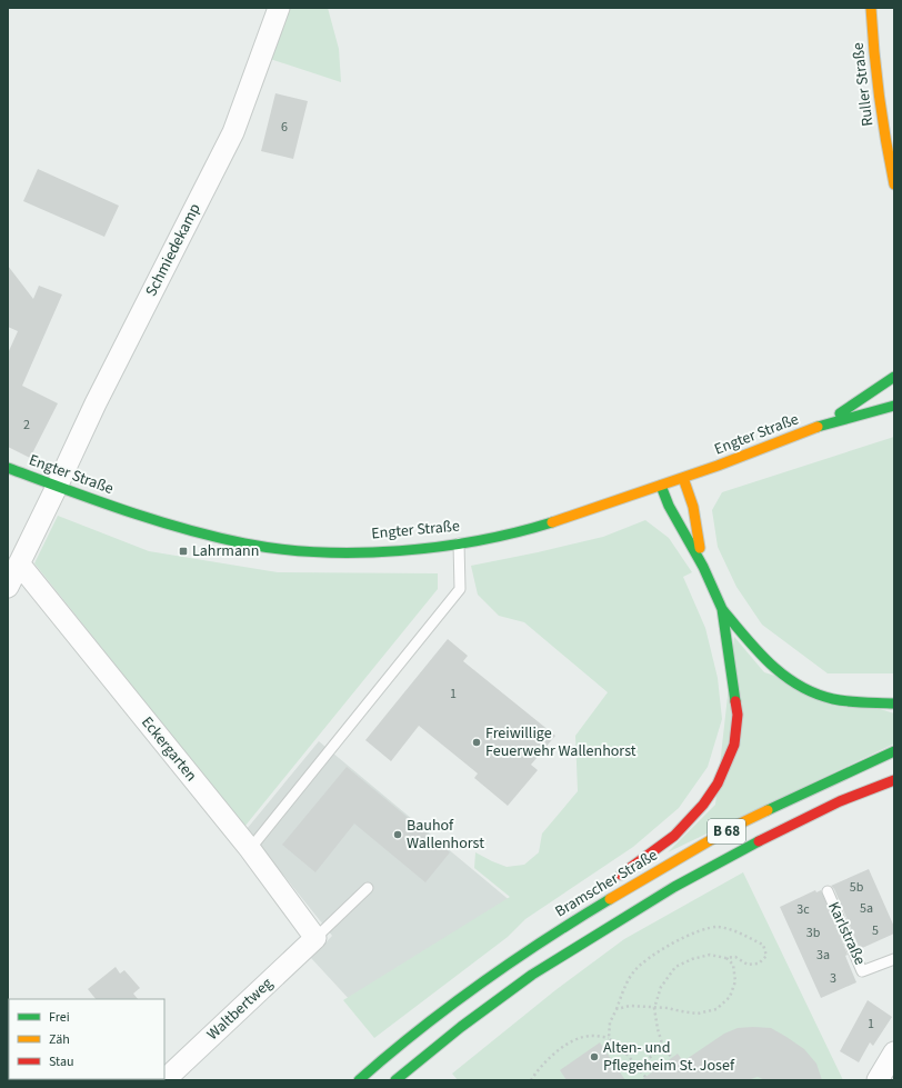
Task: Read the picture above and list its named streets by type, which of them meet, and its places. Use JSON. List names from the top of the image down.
{
  "streets": {
    "main road": [
      "Ruller Straße",
      "Engter Straße",
      "B 68",
      "Bramscher Straße"
    ],
    "street": ["Schmiedekamp", "Eckergarten", "Waltbertweg"],
    "lane": ["Karlstraße"]
  },
  "crossings": [
    ["Schmiedekamp", "Engter Straße"],
    ["Schmiedekamp", "Eckergarten"],
    ["Eckergarten", "Waltbertweg"]
  ],
  "places": {
    "transit": ["Lahrmann"],
    "other": ["Freiwillige Feuerwehr Wallenhorst", "Bauhof Wallenhorst", "Alten- und Pflegeheim St. Josef"]
  },
  "house_numbers": [
    "6",
    "2",
    "1",
    "5b",
    "5a",
    "3c",
    "5",
    "3b",
    "3a",
    "3",
    "1"
  ],
  "legend": ["Frei", "Zäh", "Stau"]
}
